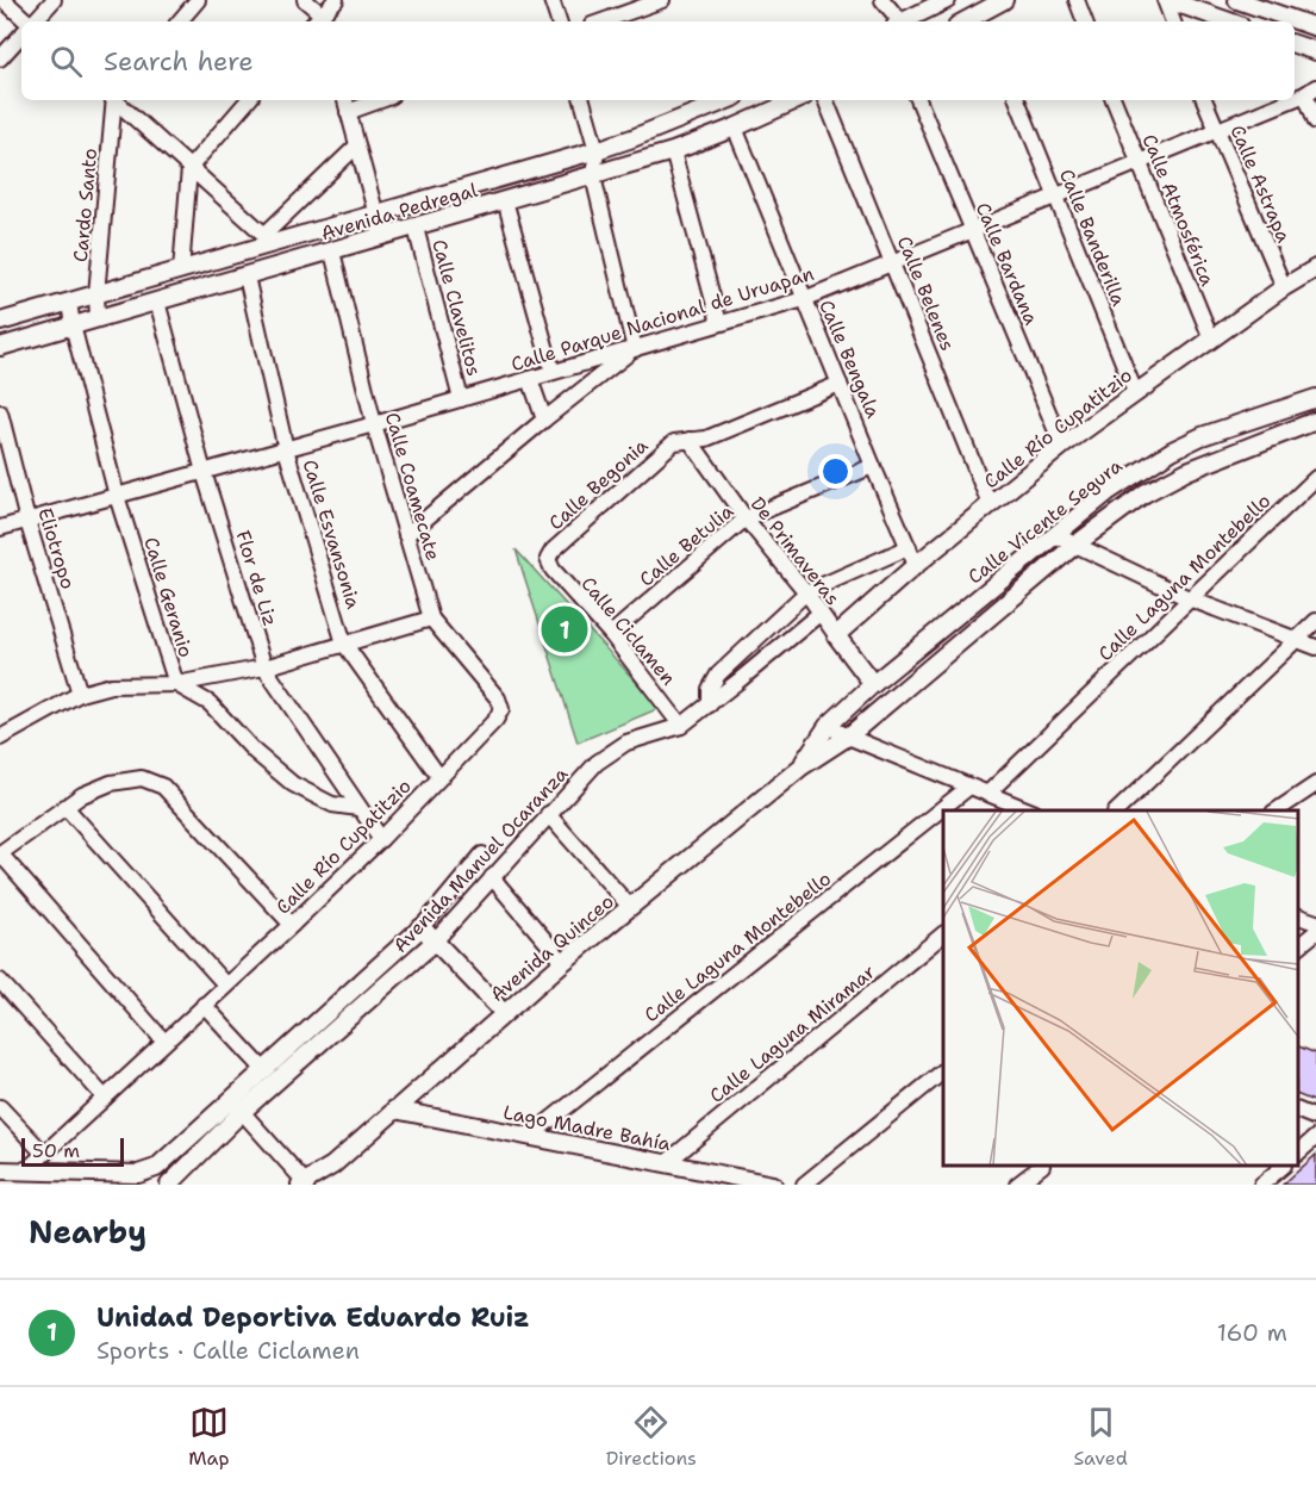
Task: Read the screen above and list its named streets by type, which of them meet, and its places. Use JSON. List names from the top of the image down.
{
  "streets": {
    "street": [
      "Calle Astrapa",
      "Cardo Santo",
      "Calle Atmosférica",
      "Avenida Pedregal",
      "Calle Banderilla",
      "Calle Bardana",
      "Calle Belenes",
      "Calle Clavelitos",
      "Calle Parque Nacional de Uruapan",
      "Calle Bengala",
      "Calle Río Cupatitzio",
      "Calle Begonia",
      "Calle Coamecate",
      "Calle Vicente Segura",
      "Calle Esvansonia",
      "Calle Betulia",
      "Eliotropo",
      "De Primaveras",
      "Calle Laguna Montebello",
      "Flor de Liz",
      "Calle Geranio",
      "Calle Ciclamen",
      "Avenida Manuel Ocaranza",
      "Avenida Quinceo",
      "Calle Laguna Miramar",
      "Lago Madre Bahía"
    ]
  },
  "crossings": [
    ["Calle Astrapa", "Calle Parque Nacional de Uruapan"],
    ["Calle Astrapa", "Calle Río Cupatitzio"],
    ["Cardo Santo", "Avenida Pedregal"],
    ["Calle Atmosférica", "Calle Parque Nacional de Uruapan"],
    ["Calle Atmosférica", "Calle Río Cupatitzio"],
    ["Avenida Pedregal", "Calle Clavelitos"],
    ["Avenida Pedregal", "Calle Bengala"],
    ["Avenida Pedregal", "Calle Coamecate"],
    ["Avenida Pedregal", "Calle Esvansonia"],
    ["Avenida Pedregal", "Flor de Liz"],
    ["Avenida Pedregal", "Calle Geranio"],
    ["Calle Banderilla", "Calle Parque Nacional de Uruapan"],
    ["Calle Banderilla", "Calle Río Cupatitzio"],
    ["Calle Bardana", "Calle Parque Nacional de Uruapan"],
    ["Calle Bardana", "Calle Río Cupatitzio"],
    ["Calle Belenes", "Calle Parque Nacional de Uruapan"],
    ["Calle Belenes", "Calle Río Cupatitzio"],
    ["Calle Clavelitos", "Calle Parque Nacional de Uruapan"],
    ["Calle Parque Nacional de Uruapan", "Calle Bengala"],
    ["Calle Parque Nacional de Uruapan", "Calle Coamecate"],
    ["Calle Parque Nacional de Uruapan", "Calle Esvansonia"],
    ["Calle Parque Nacional de Uruapan", "Eliotropo"],
    ["Calle Parque Nacional de Uruapan", "Flor de Liz"],
    ["Calle Parque Nacional de Uruapan", "Calle Geranio"],
    ["Calle Bengala", "Calle Río Cupatitzio"],
    ["Calle Bengala", "Calle Begonia"],
    ["Calle Bengala", "Calle Betulia"],
    ["Calle Río Cupatitzio", "Calle Coamecate"],
    ["Calle Río Cupatitzio", "Calle Esvansonia"],
    ["Calle Río Cupatitzio", "De Primaveras"],
    ["Calle Río Cupatitzio", "Flor de Liz"],
    ["Calle Río Cupatitzio", "Avenida Manuel Ocaranza"],
    ["Calle Begonia", "De Primaveras"],
    ["Calle Begonia", "Calle Ciclamen"],
    ["Calle Vicente Segura", "De Primaveras"],
    ["Calle Vicente Segura", "Avenida Quinceo"],
    ["Calle Betulia", "De Primaveras"],
    ["Calle Betulia", "Calle Ciclamen"],
    ["De Primaveras", "Avenida Manuel Ocaranza"],
    ["Calle Laguna Montebello", "Lago Madre Bahía"],
    ["Flor de Liz", "Calle Geranio"],
    ["Calle Ciclamen", "Avenida Manuel Ocaranza"],
    ["Avenida Quinceo", "Lago Madre Bahía"],
    ["Calle Laguna Miramar", "Lago Madre Bahía"]
  ],
  "scale_bar": "50 m",
  "page": {
    "search": "Search here",
    "pins": "1",
    "scale": "50 m",
    "heading": "Nearby",
    "list": [
      {
        "mark": "1",
        "name": "Unidad Deportiva Eduardo Ruiz",
        "note": "Sports · Calle Ciclamen",
        "value": "160 m"
      }
    ],
    "nav": ["Map", "Directions", "Saved"]
  }
}
